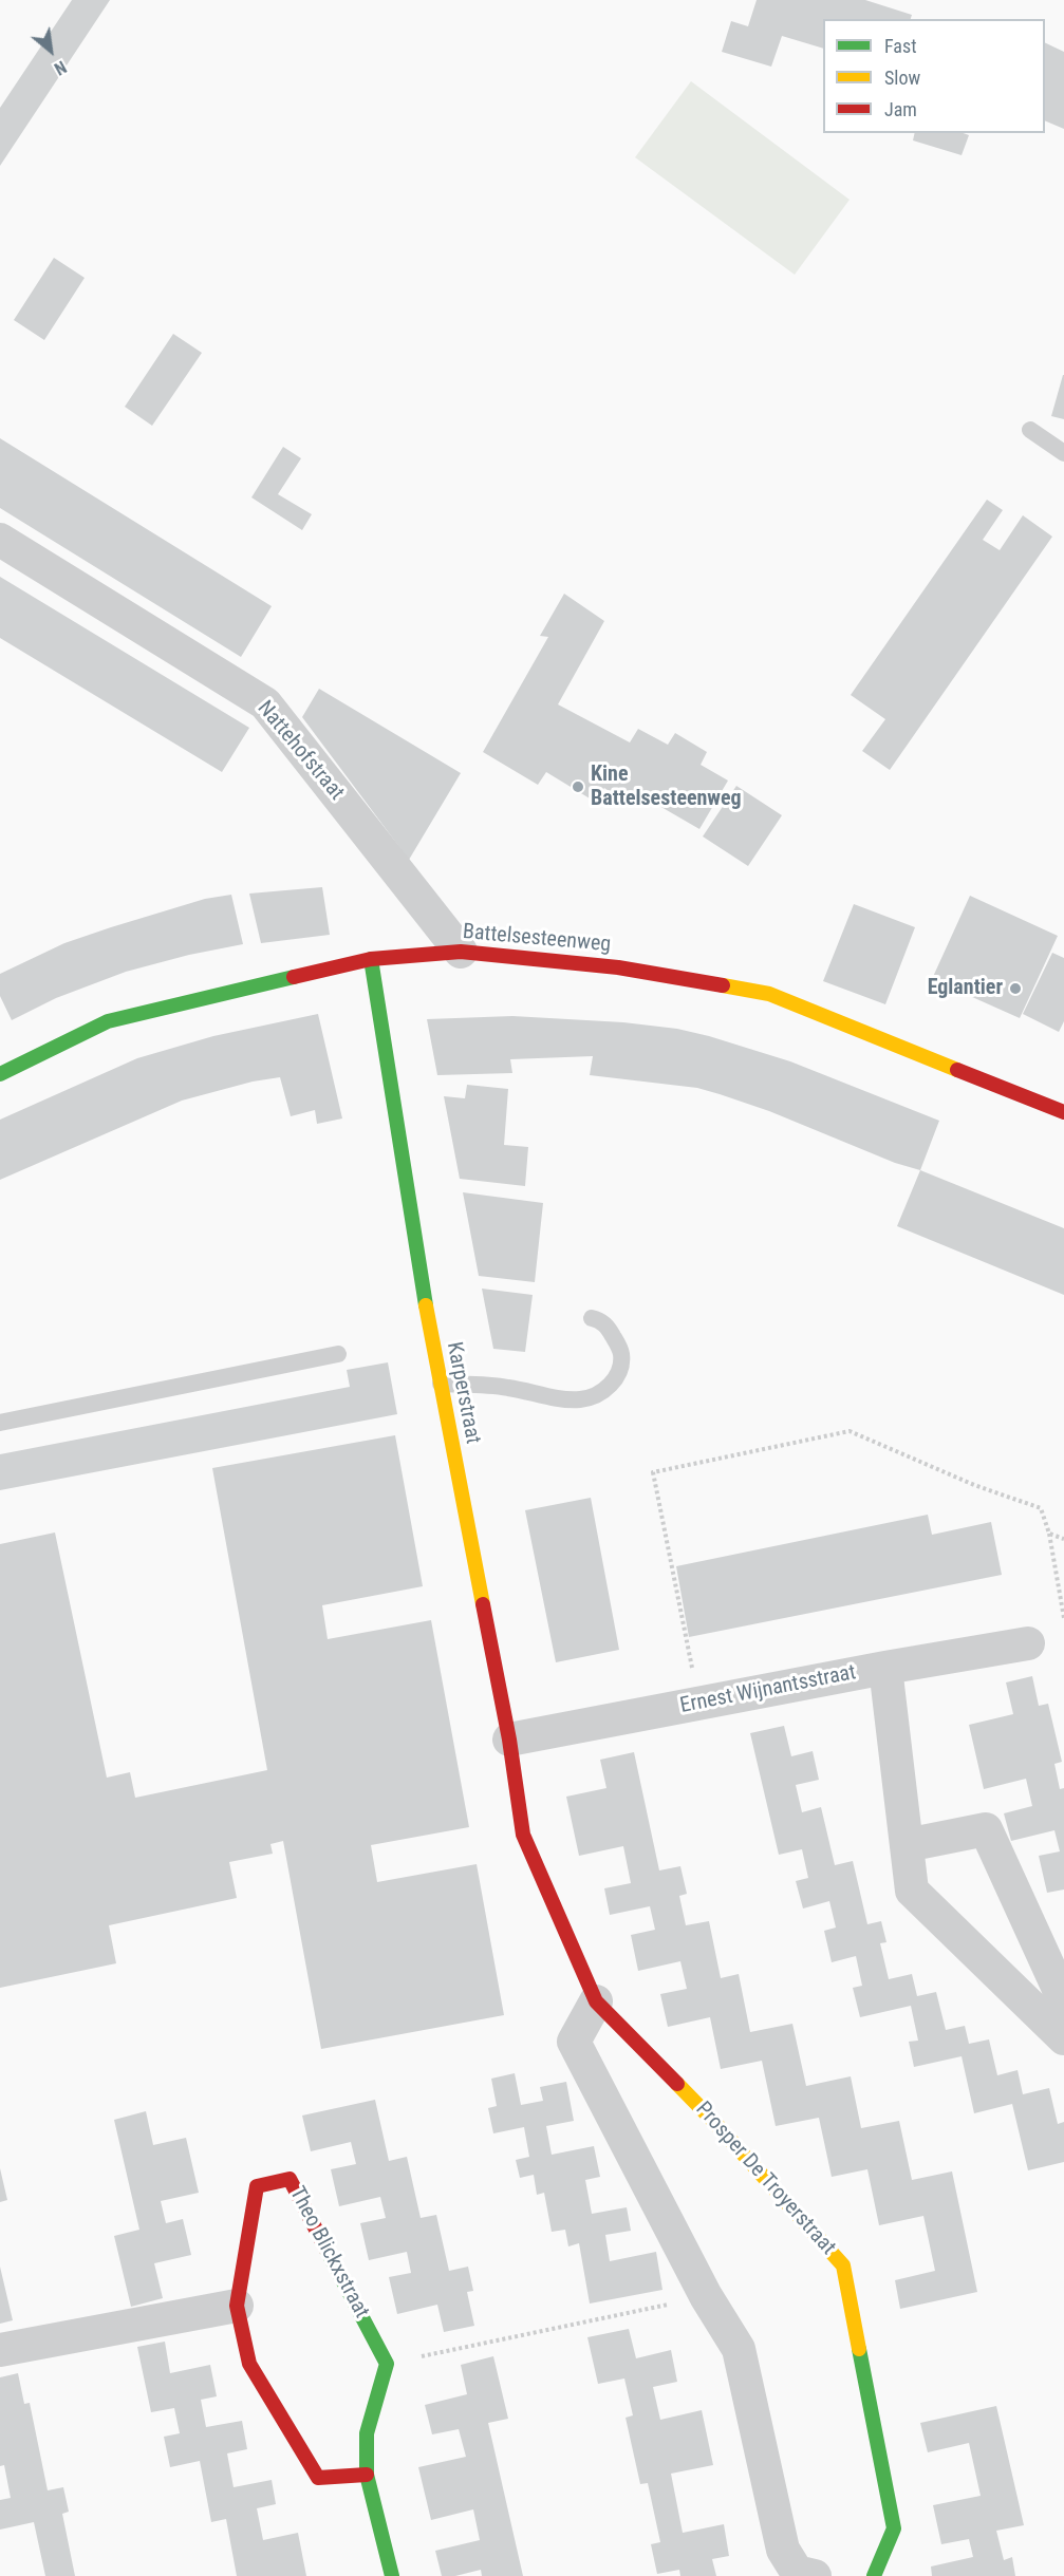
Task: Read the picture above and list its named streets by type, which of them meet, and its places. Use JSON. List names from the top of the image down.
{
  "streets": {
    "street": [
      "Nattehofstraat",
      "Battelsesteenweg",
      "Karperstraat",
      "Ernest Wijnantsstraat",
      "Prosper De Troyerstraat",
      "Theo Blickxstraat"
    ]
  },
  "crossings": [
    ["Nattehofstraat", "Battelsesteenweg"],
    ["Battelsesteenweg", "Karperstraat"],
    ["Karperstraat", "Ernest Wijnantsstraat"],
    ["Karperstraat", "Prosper De Troyerstraat"]
  ],
  "places": ["Kine Battelsesteenweg", "Eglantier"],
  "legend": ["Fast", "Slow", "Jam"],
  "north": "bottom right"
}
